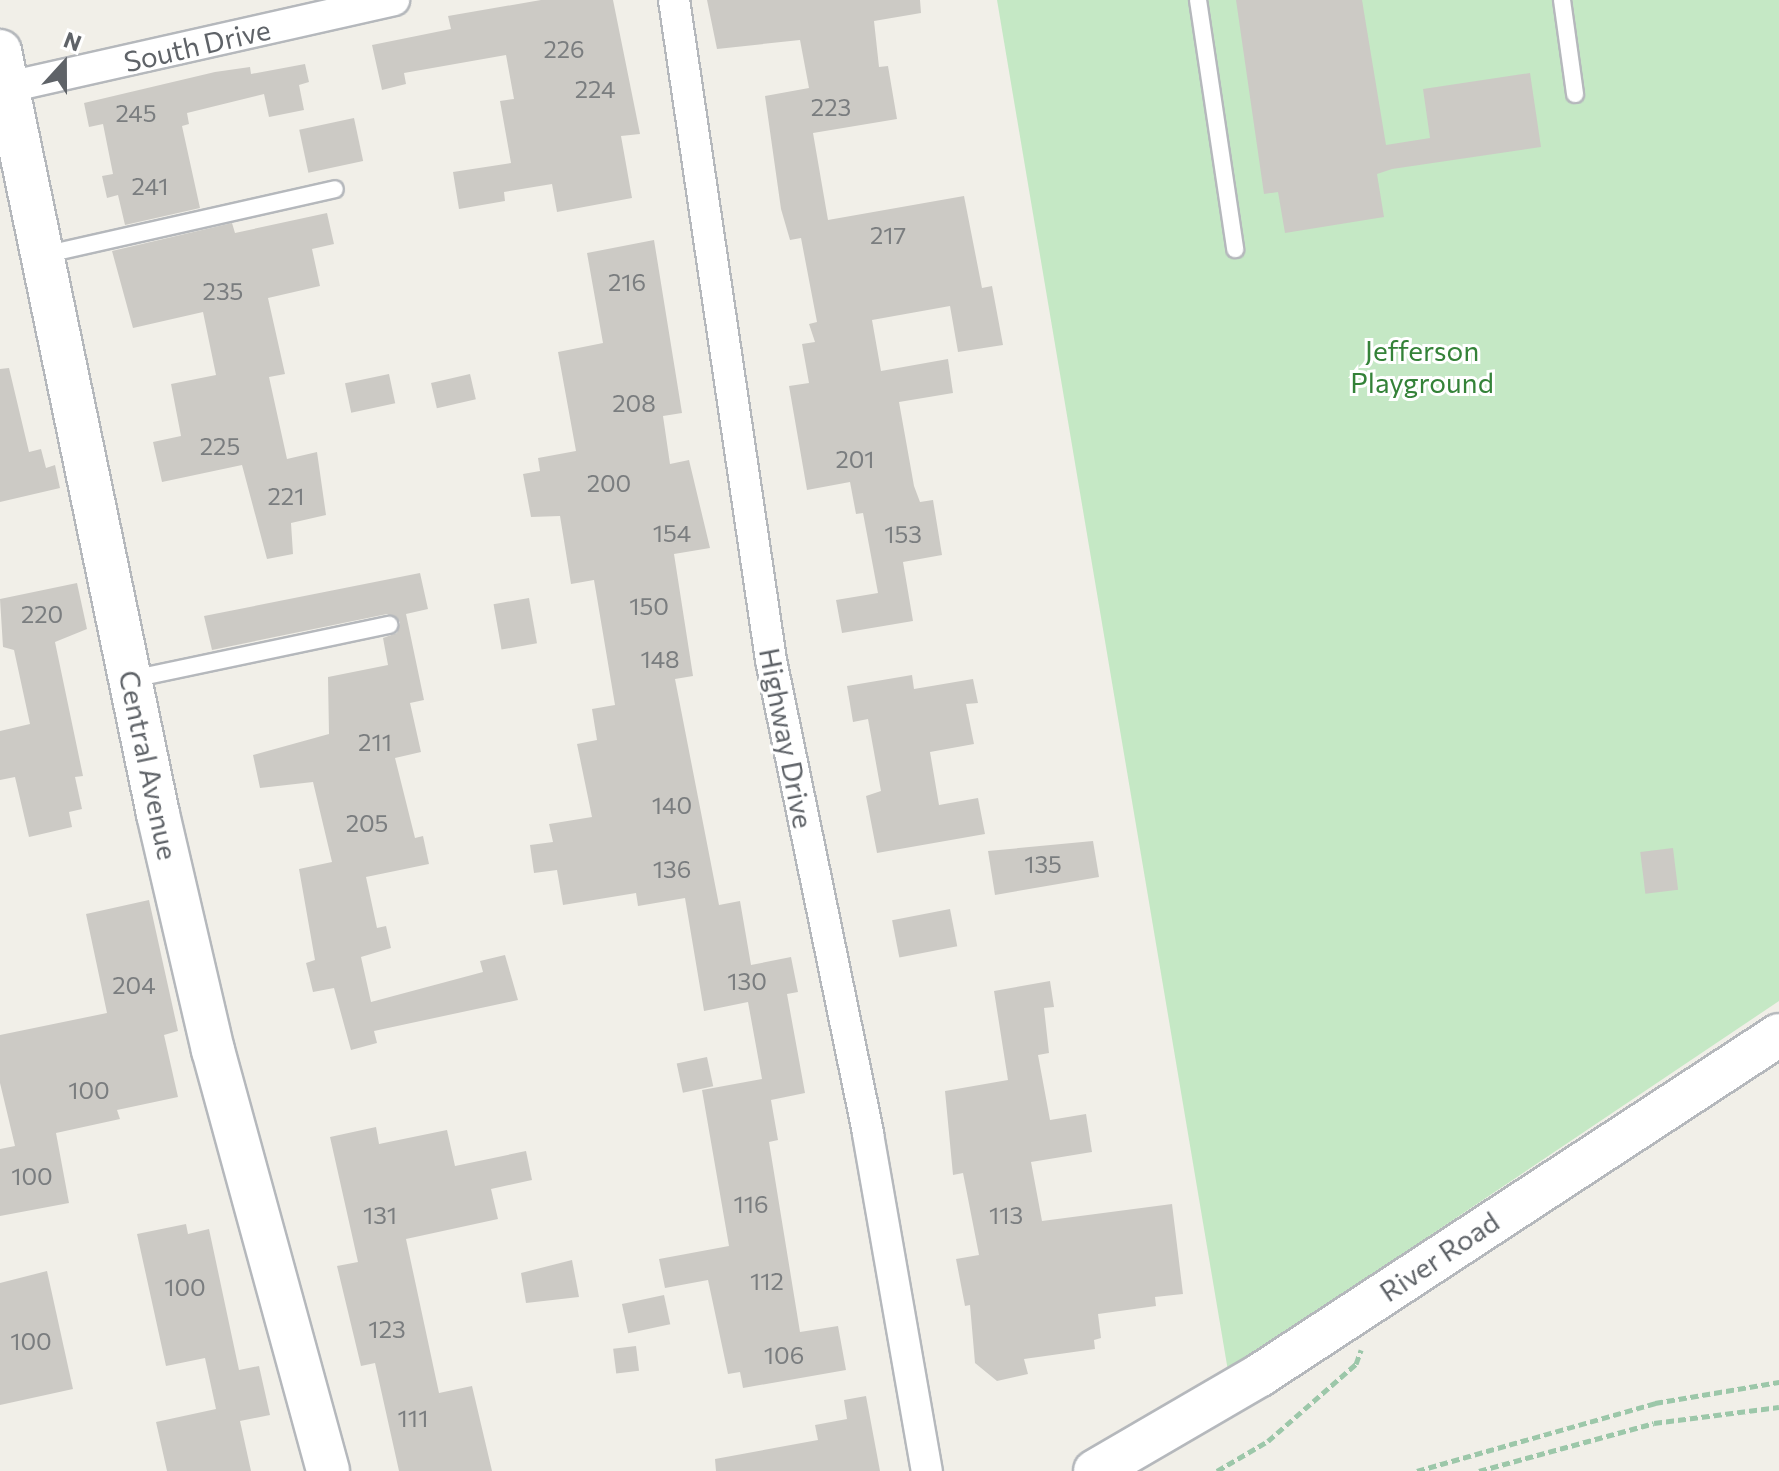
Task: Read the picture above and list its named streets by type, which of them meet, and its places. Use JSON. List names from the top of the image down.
{
  "streets": {
    "main road": ["Central Avenue", "River Road"],
    "street": ["South Drive", "Highway Drive"]
  },
  "crossings": [
    ["South Drive", "Central Avenue"]
  ],
  "parks": ["Jefferson Playground"],
  "house_numbers": [
    "226",
    "224",
    "223",
    "245",
    "241",
    "217",
    "216",
    "235",
    "208",
    "225",
    "201",
    "200",
    "221",
    "154",
    "153",
    "150",
    "220",
    "148",
    "211",
    "140",
    "205",
    "135",
    "136",
    "130",
    "204",
    "100",
    "100",
    "116",
    "131",
    "113",
    "112",
    "100",
    "123",
    "100",
    "106",
    "111"
  ],
  "north": "top"
}
